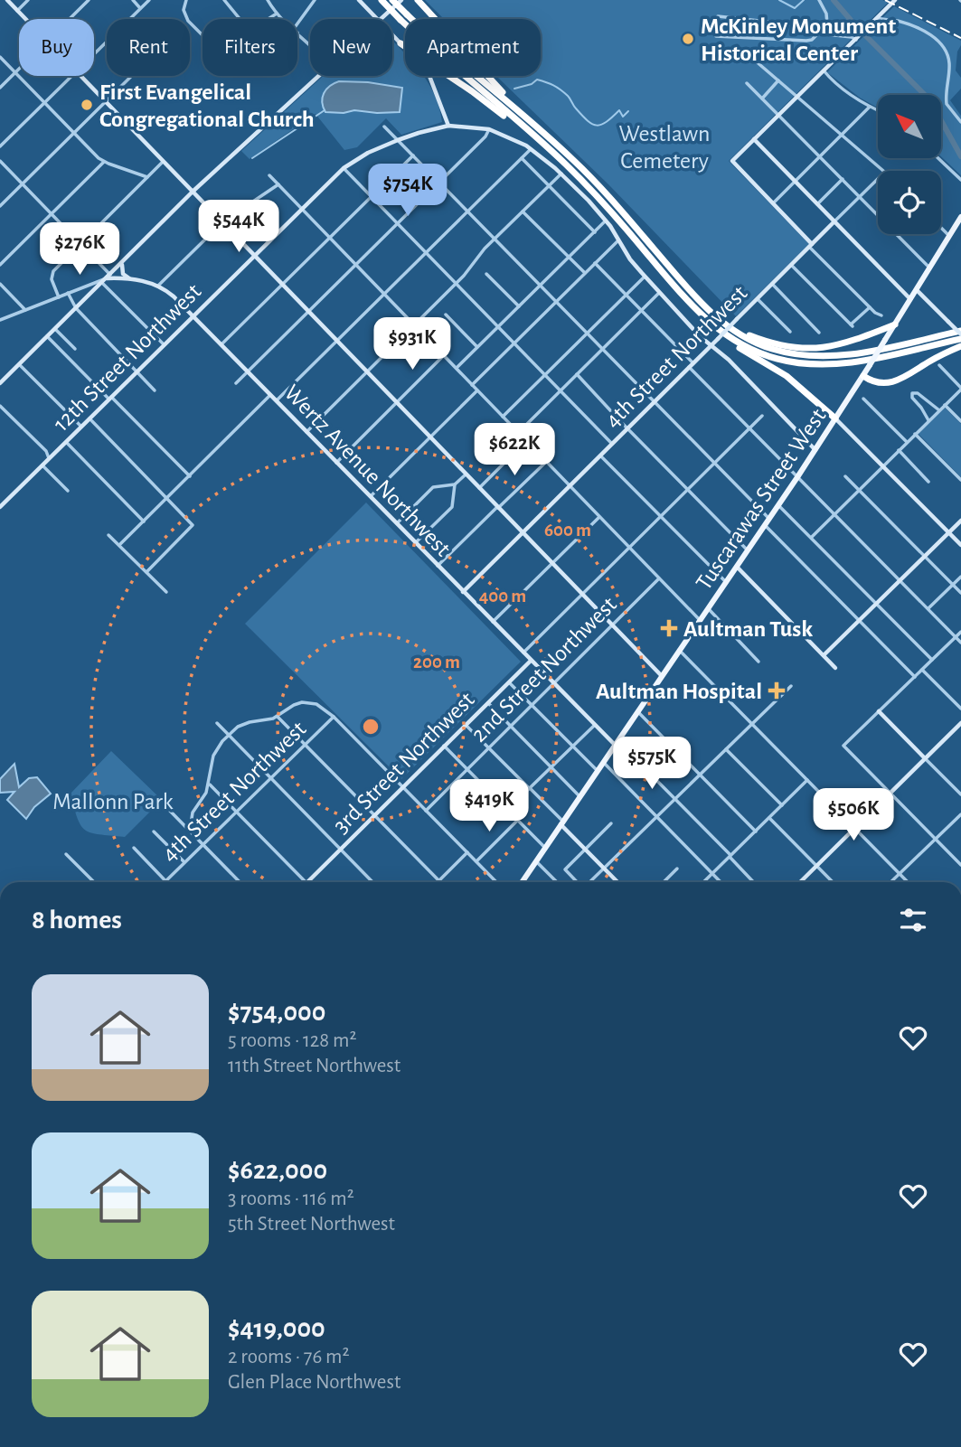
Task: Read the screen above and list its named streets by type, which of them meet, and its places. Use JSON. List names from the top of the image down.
{
  "streets": {
    "main road": ["Tuscarawas Street West"],
    "street": [
      "4th Street Northwest",
      "12th Street Northwest",
      "Wertz Avenue Northwest",
      "2nd Street Northwest",
      "3rd Street Northwest"
    ]
  },
  "crossings": [
    ["4th Street Northwest", "Wertz Avenue Northwest"],
    ["12th Street Northwest", "Wertz Avenue Northwest"],
    ["Wertz Avenue Northwest", "Tuscarawas Street West"],
    ["Wertz Avenue Northwest", "2nd Street Northwest"],
    ["Wertz Avenue Northwest", "3rd Street Northwest"]
  ],
  "parks": ["Westlawn Cemetery", "Mallonn Park"],
  "places": {
    "other": ["McKinley Monument Historical Center", "First Evangelical Congregational Church"],
    "health": ["Aultman Tusk", "Aultman Hospital"]
  },
  "north": "top left",
  "page": {
    "chip": [
      "Buy",
      "Rent",
      "Filters",
      "New",
      "Apartment"
    ],
    "price": [
      "$754K",
      "$544K",
      "$276K",
      "$931K",
      "$622K",
      "$575K",
      "$419K",
      "$506K"
    ],
    "heading": "8 homes",
    "list": [
      {
        "name": "$754,000",
        "note": "5 rooms · 128 m² · 11th Street Northwest"
      },
      {
        "name": "$622,000",
        "note": "3 rooms · 116 m² · 5th Street Northwest"
      },
      {
        "name": "$419,000",
        "note": "2 rooms · 76 m² · Glen Place Northwest"
      }
    ]
  },
  "rings": ["600 m", "400 m", "200 m"]
}
